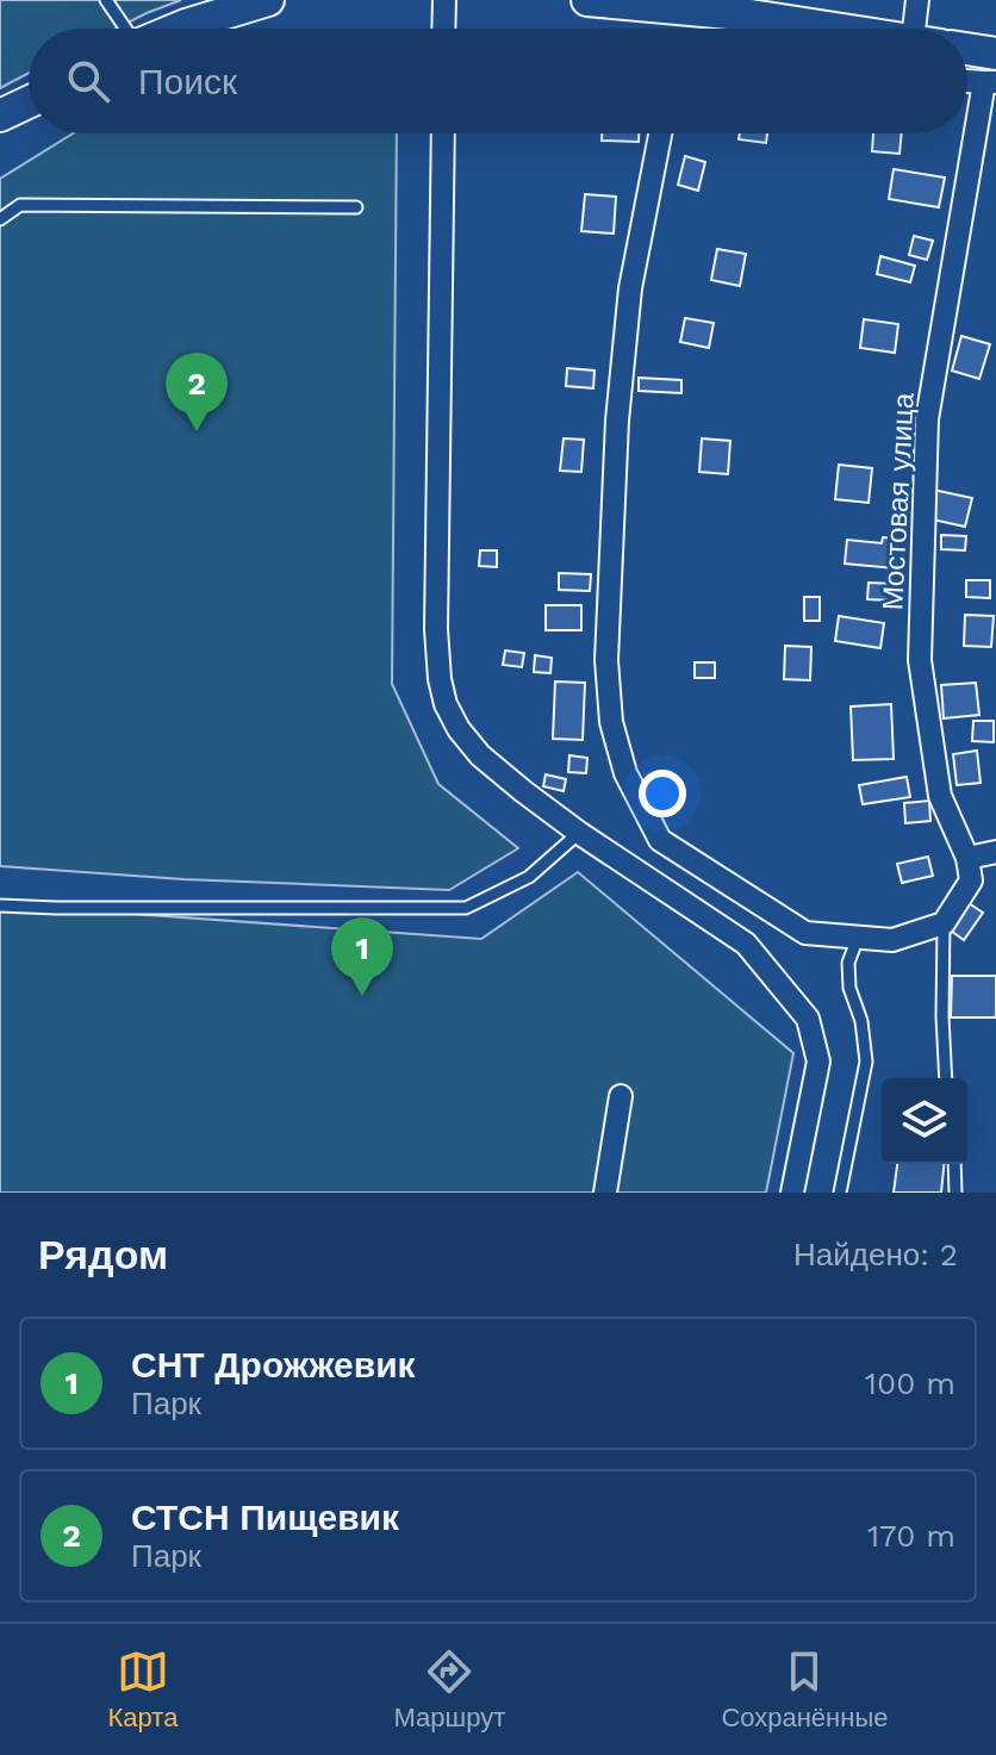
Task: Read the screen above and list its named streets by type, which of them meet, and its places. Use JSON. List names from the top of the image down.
{
  "streets": {
    "street": ["Мостовая улица"]
  },
  "page": {
    "search": "Поиск",
    "pins": ["2", "1"],
    "heading": ["Рядом", "Найдено: 2"],
    "list": [
      {
        "mark": "1",
        "name": "СНТ Дрожжевик",
        "note": "Парк",
        "value": "100 m"
      },
      {
        "mark": "2",
        "name": "СТСН Пищевик",
        "note": "Парк",
        "value": "170 m"
      }
    ],
    "nav": ["Карта", "Маршрут", "Сохранённые"]
  }
}
